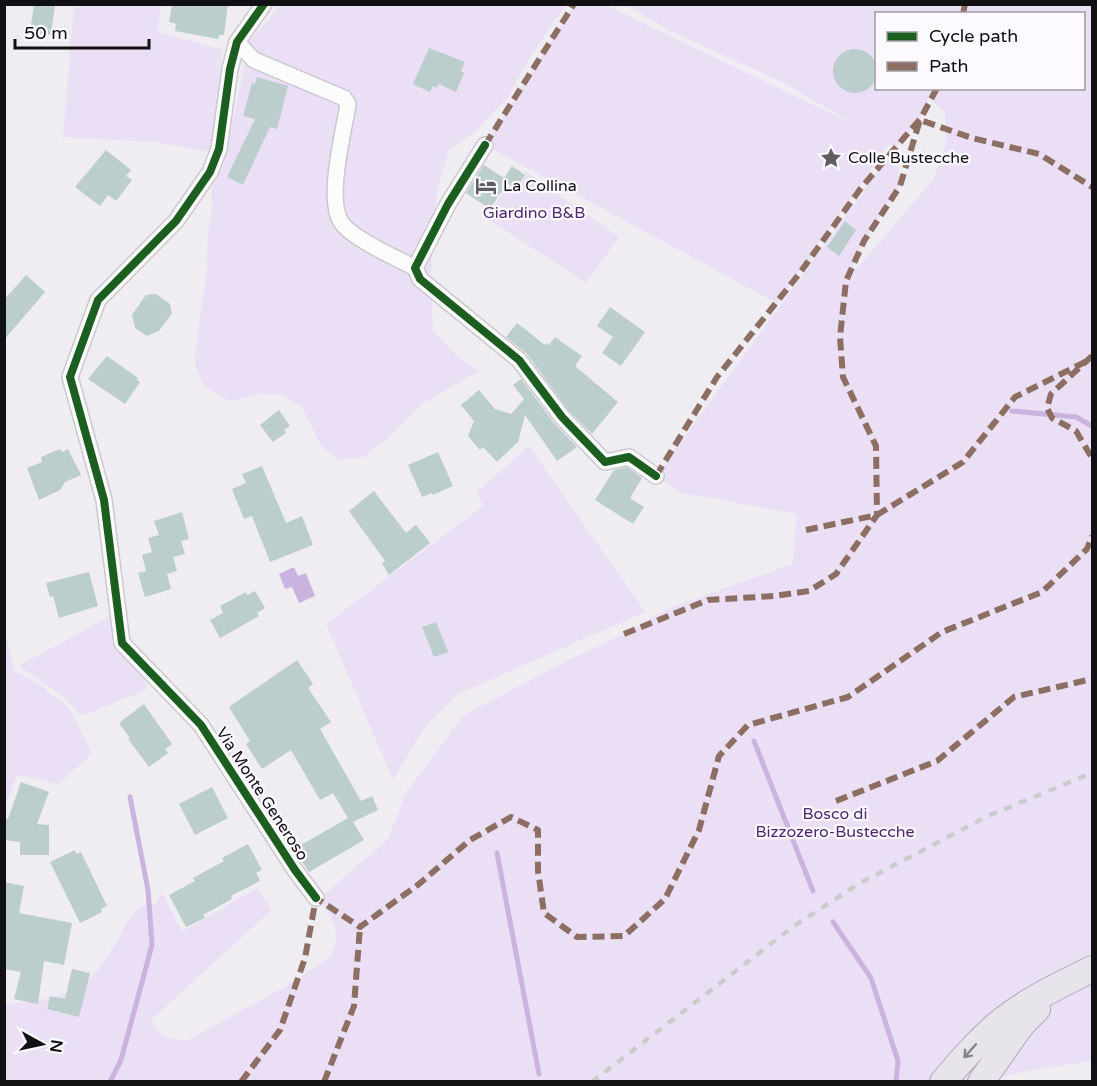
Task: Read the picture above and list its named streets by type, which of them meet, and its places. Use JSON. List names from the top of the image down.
{
  "streets": {
    "street": ["Via Monte Generoso"]
  },
  "parks": ["Giardino B&B", "Bosco di Bizzozero-Bustecche"],
  "places": {
    "place": ["Colle Bustecche"],
    "hotel": ["La Collina"]
  },
  "legend": ["Cycle path", "Path"],
  "scale_bar": "50 m",
  "north": "right"
}
